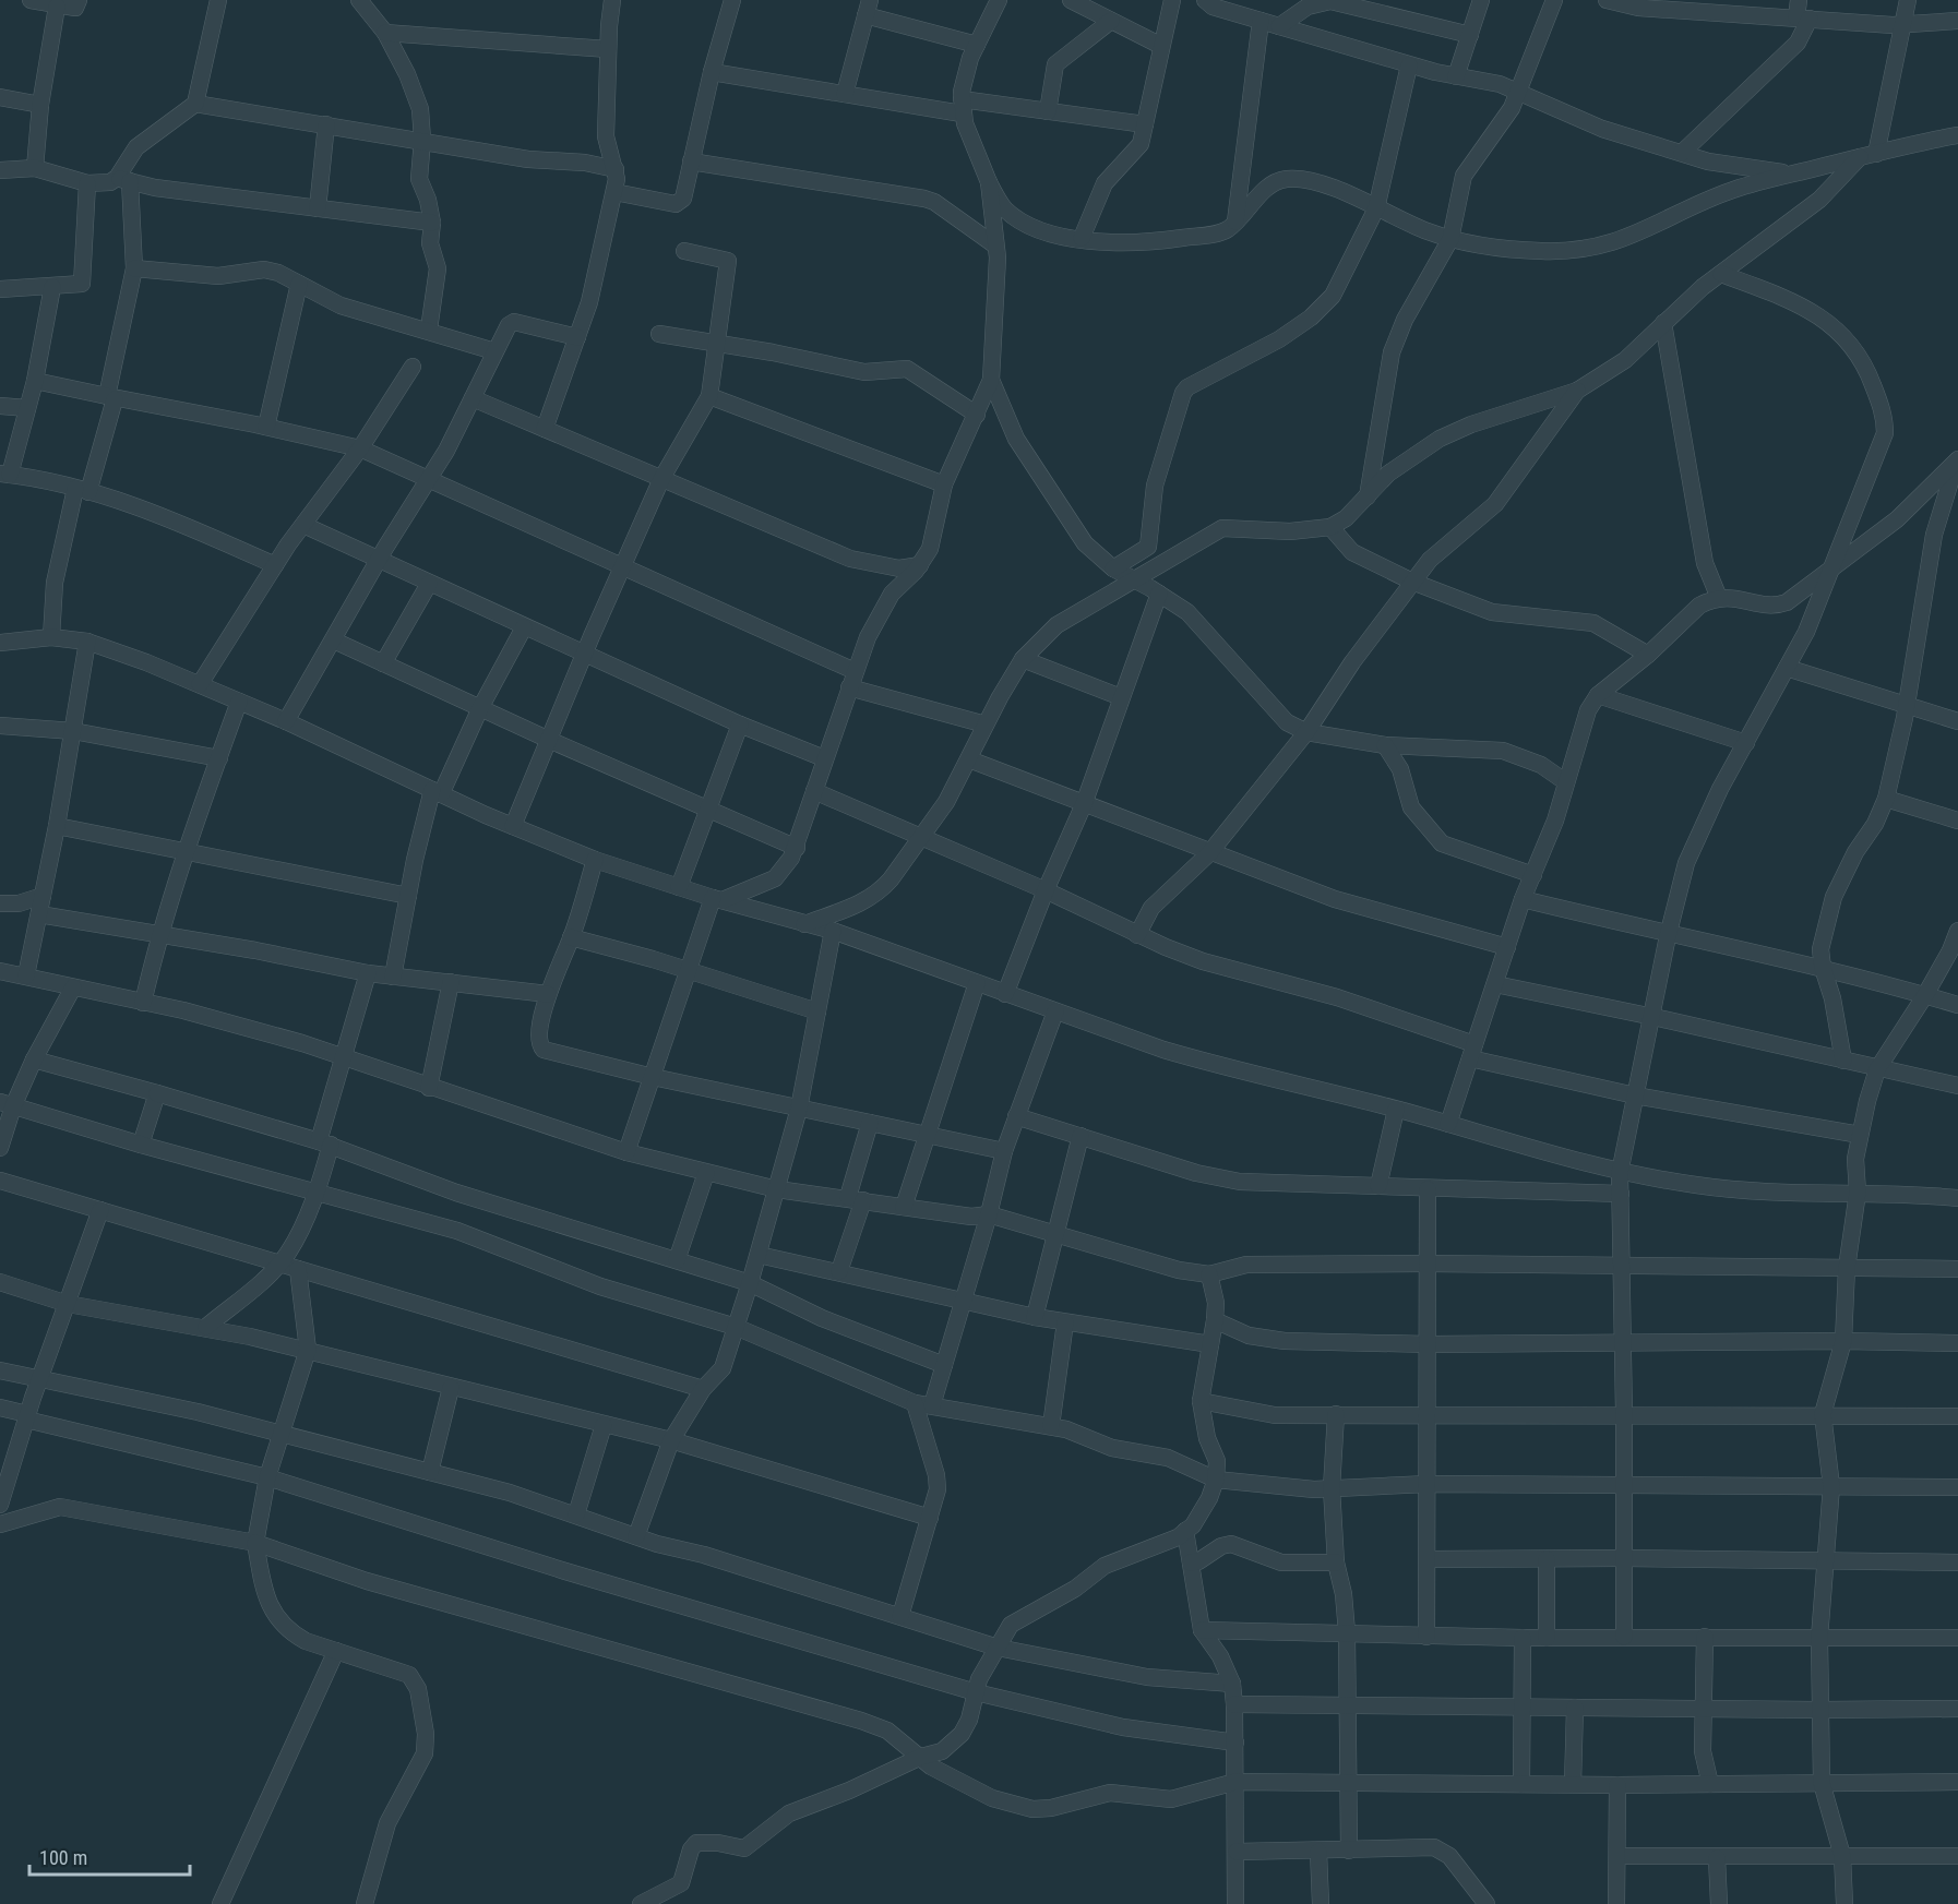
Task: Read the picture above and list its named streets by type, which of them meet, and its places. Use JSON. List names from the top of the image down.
{
  "scale_bar": "100 m"
}
